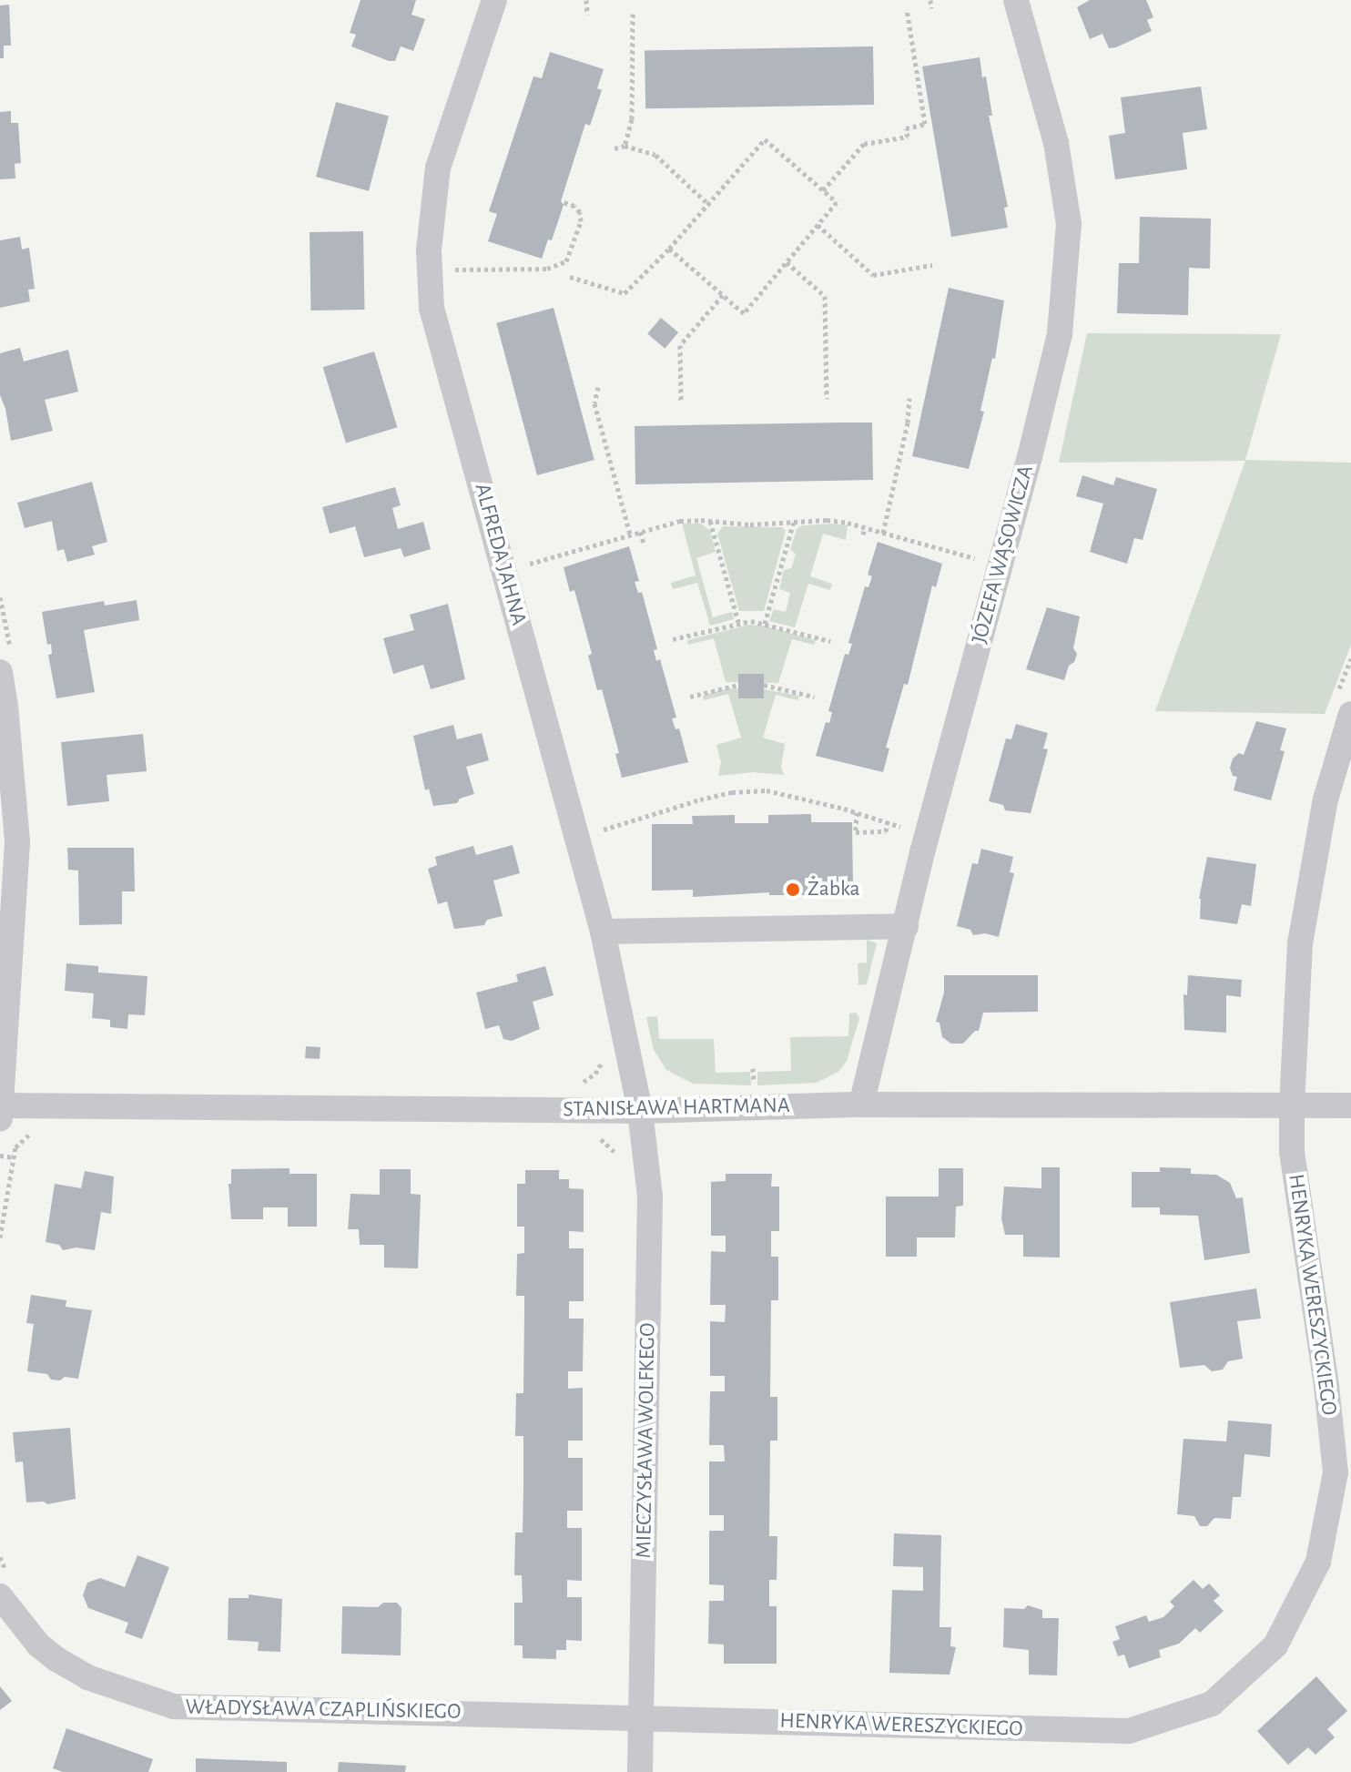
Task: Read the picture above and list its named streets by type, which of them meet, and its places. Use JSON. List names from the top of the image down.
{
  "streets": {
    "street": [
      "ALFREDA JAHNA",
      "JÓZEFA WĄSOWICZA",
      "STANISŁAWA HARTMANA",
      "HENRYKA WERESZYCKIEGO",
      "MIECZYSŁAWA WOLFKEGO",
      "WŁADYSŁAWA CZAPLIŃSKIEGO"
    ]
  },
  "crossings": [
    ["ALFREDA JAHNA", "STANISŁAWA HARTMANA"],
    ["ALFREDA JAHNA", "MIECZYSŁAWA WOLFKEGO"],
    ["JÓZEFA WĄSOWICZA", "STANISŁAWA HARTMANA"],
    ["STANISŁAWA HARTMANA", "HENRYKA WERESZYCKIEGO"],
    ["STANISŁAWA HARTMANA", "MIECZYSŁAWA WOLFKEGO"],
    ["HENRYKA WERESZYCKIEGO", "MIECZYSŁAWA WOLFKEGO"],
    ["HENRYKA WERESZYCKIEGO", "WŁADYSŁAWA CZAPLIŃSKIEGO"],
    ["MIECZYSŁAWA WOLFKEGO", "WŁADYSŁAWA CZAPLIŃSKIEGO"]
  ],
  "places": ["Żabka"]
}
